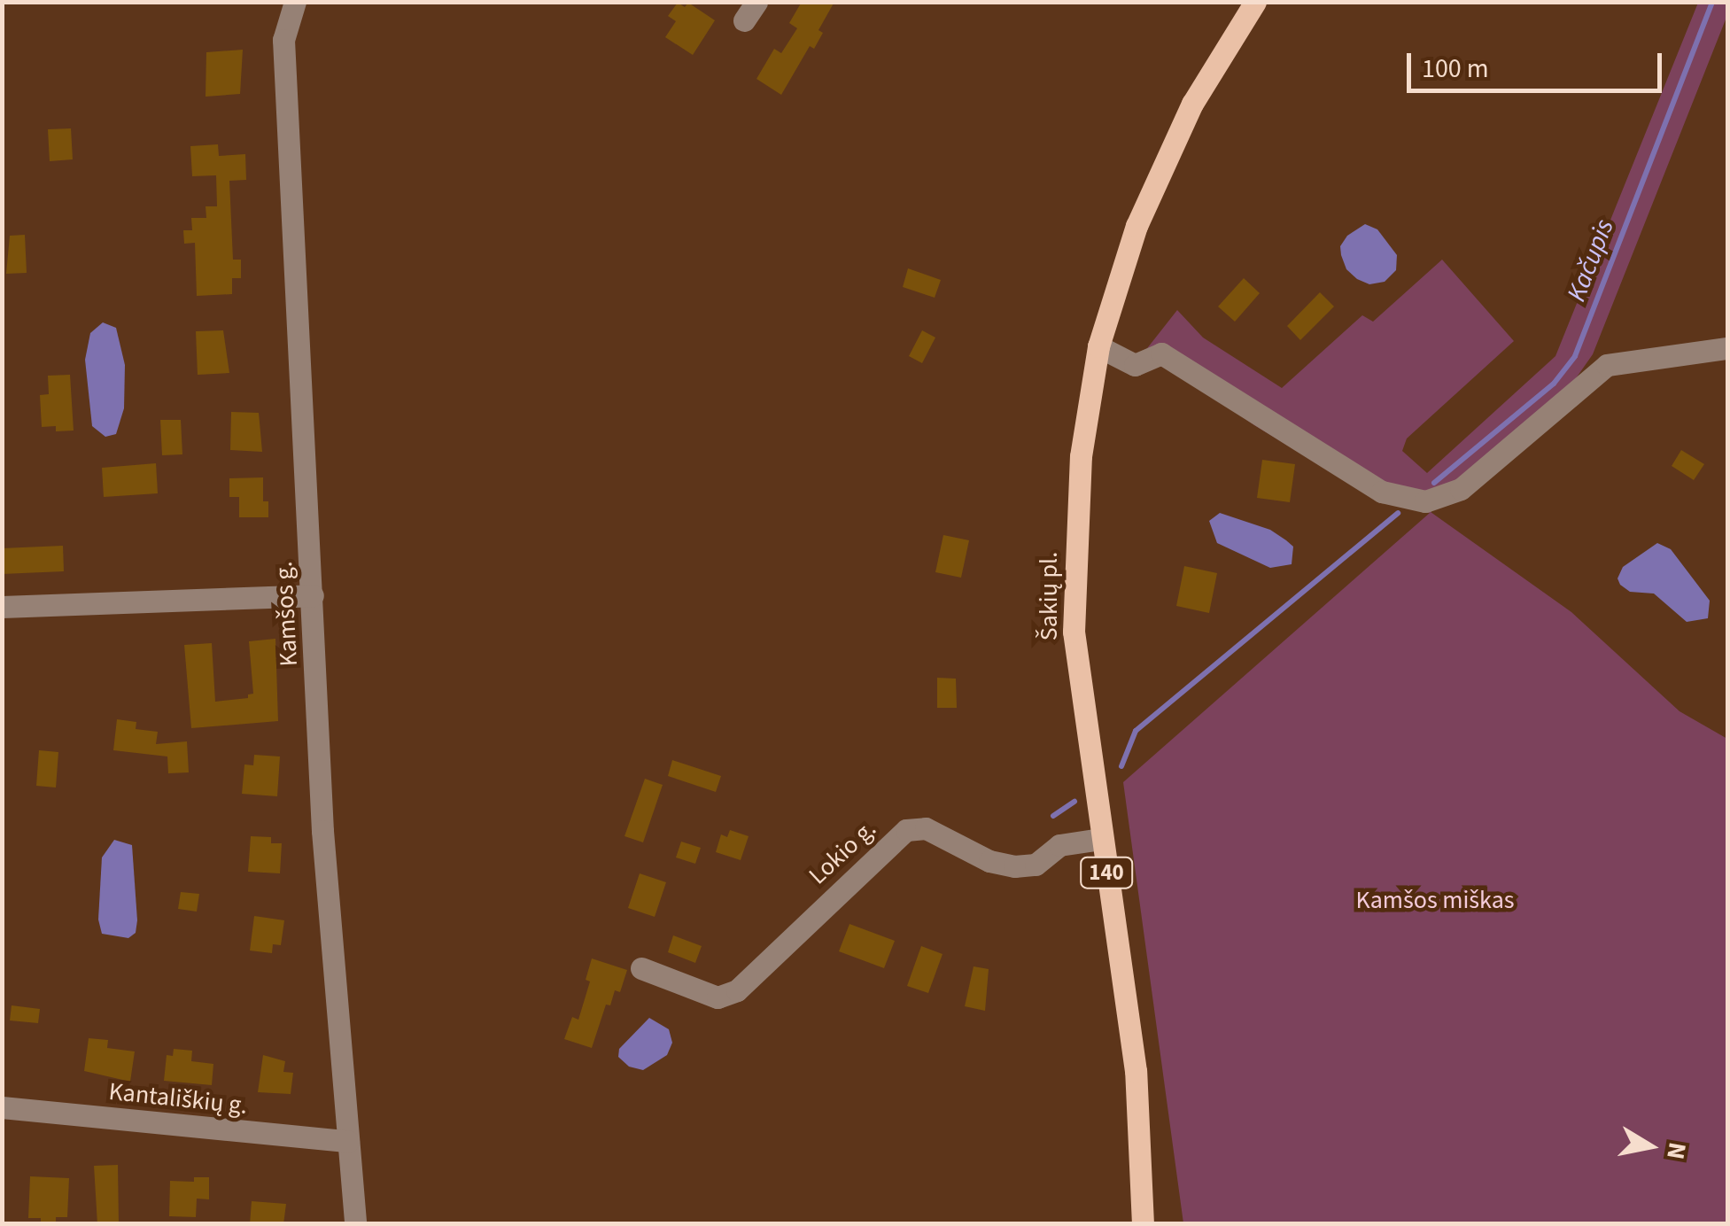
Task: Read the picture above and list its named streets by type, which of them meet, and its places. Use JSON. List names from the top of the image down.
{
  "streets": {
    "main road": ["Šakių pl.", "140"],
    "street": ["Kamšos g.", "Lokio g.", "Kantališkių g."]
  },
  "crossings": [
    ["Šakių pl.", "Lokio g."],
    ["Kamšos g.", "Kantališkių g."]
  ],
  "water": ["Kačupis"],
  "parks": ["Kamšos miškas"],
  "scale_bar": "100 m",
  "north": "right"
}
